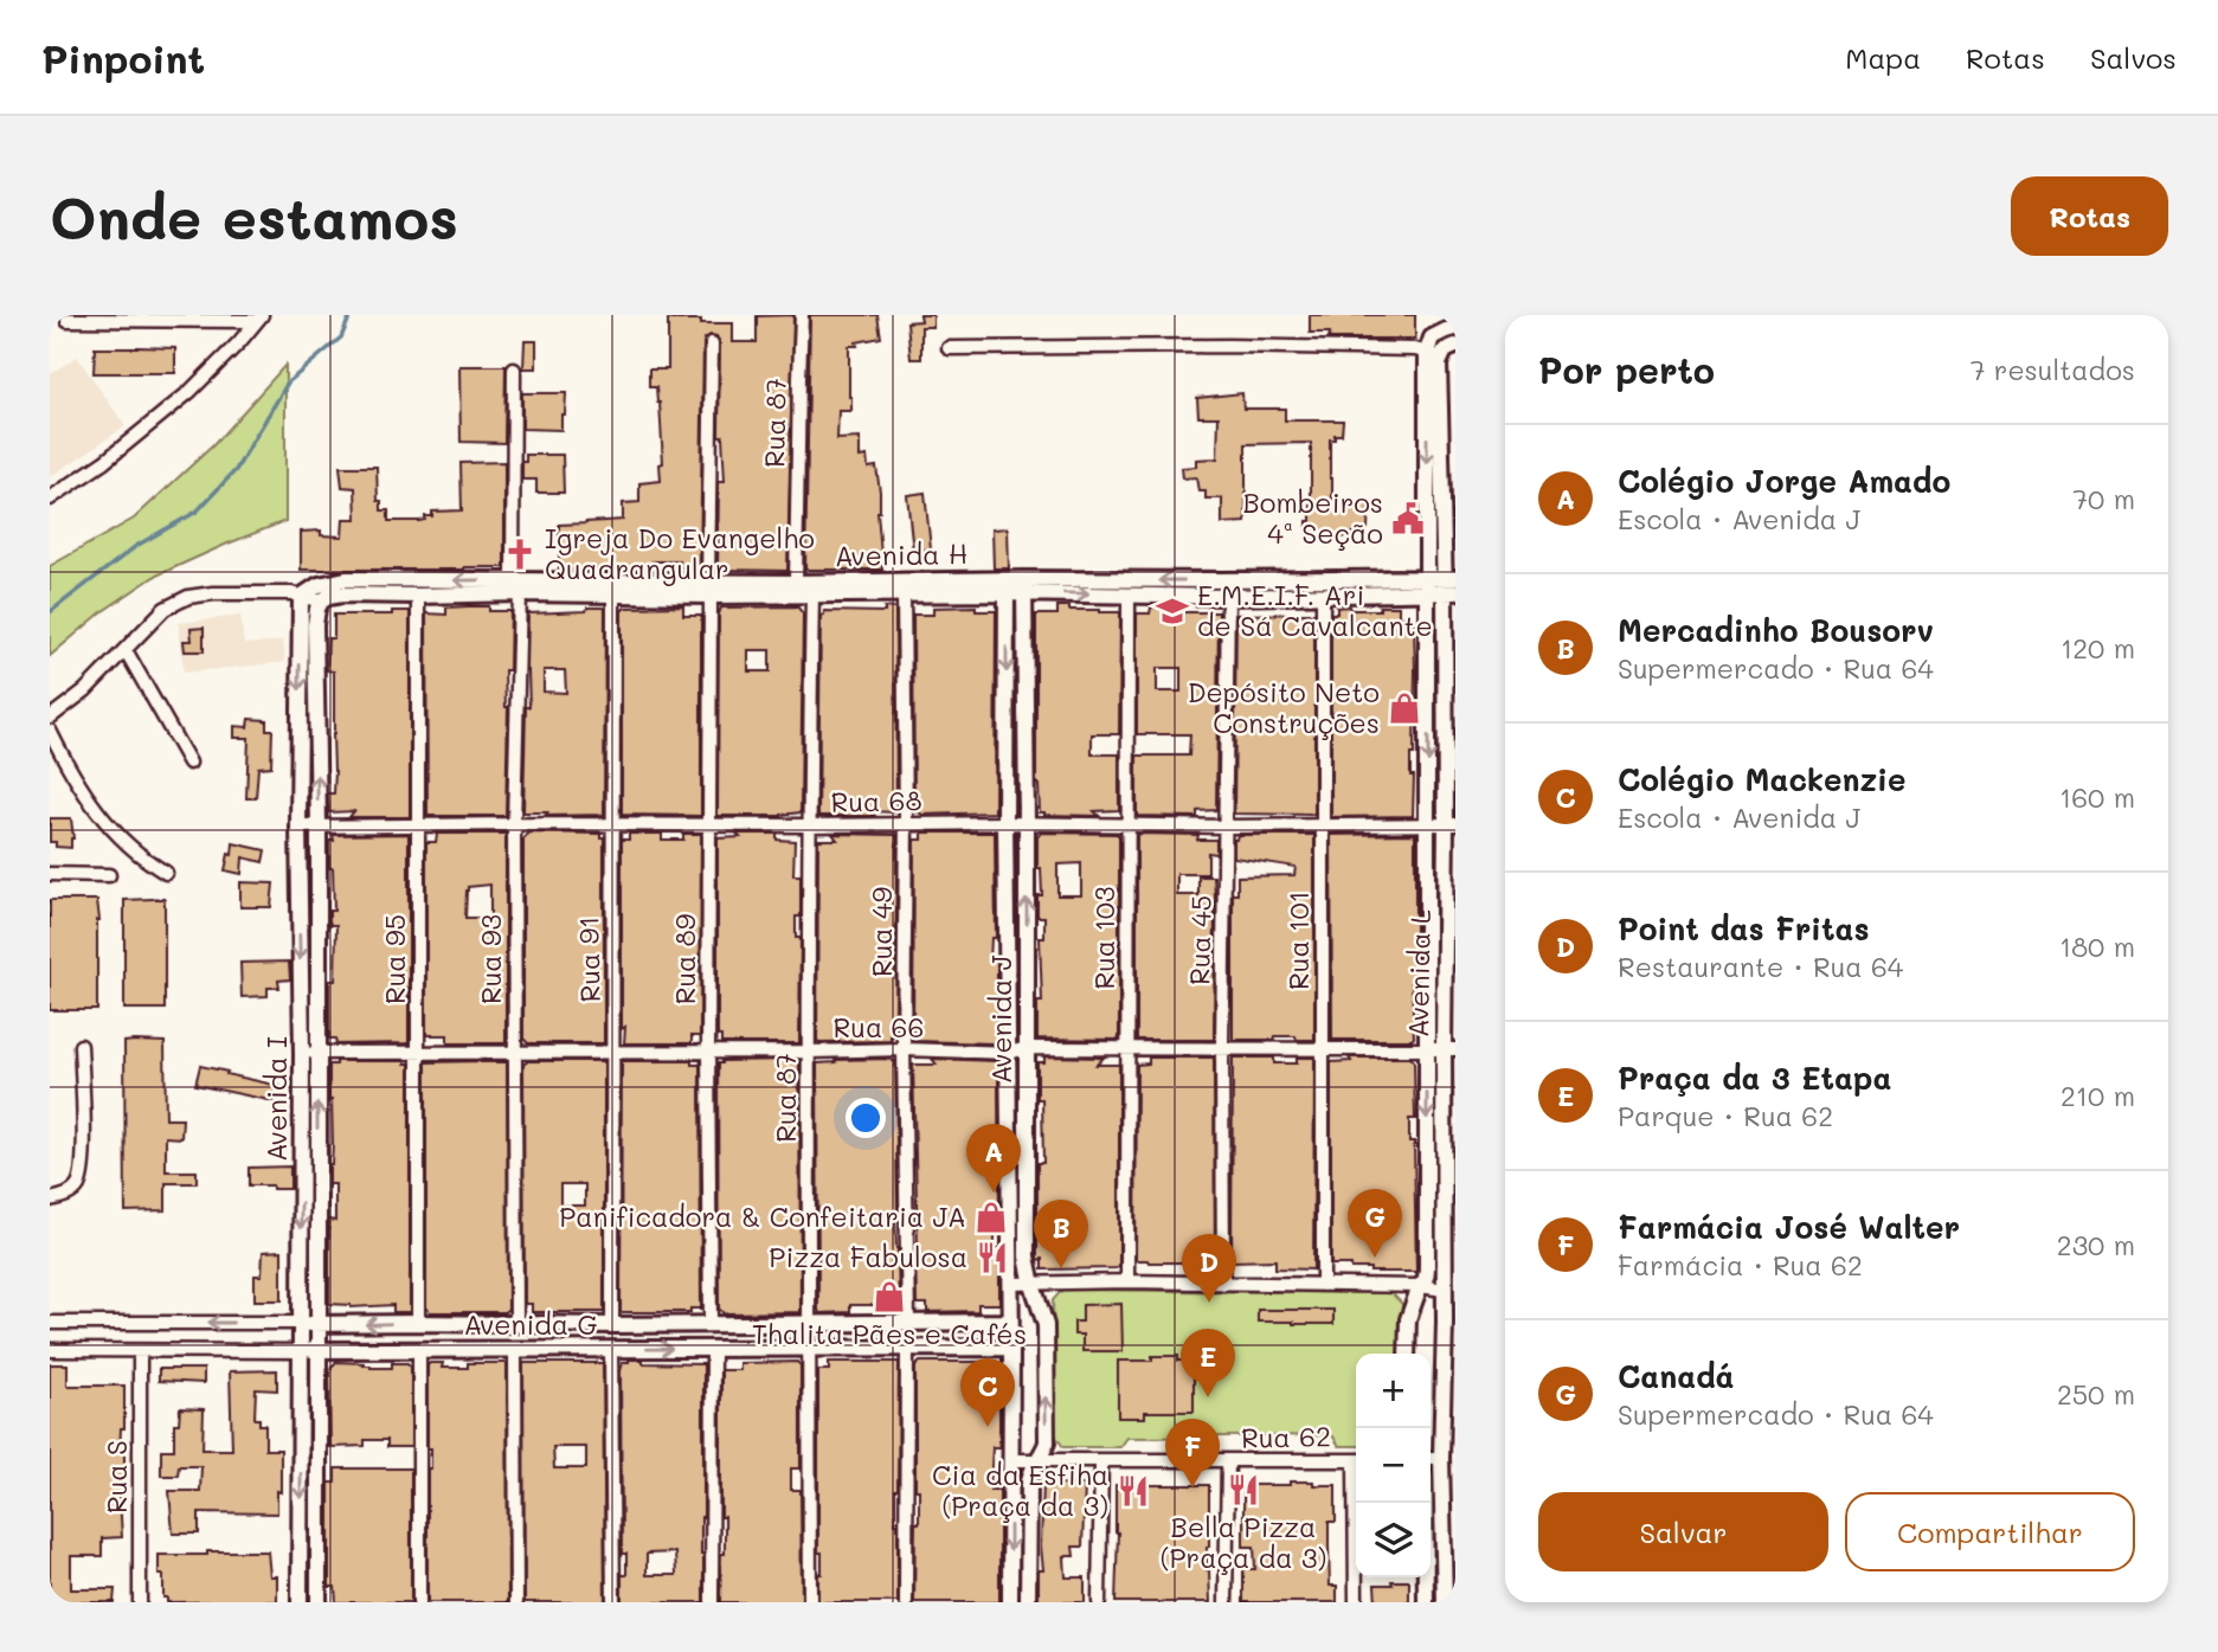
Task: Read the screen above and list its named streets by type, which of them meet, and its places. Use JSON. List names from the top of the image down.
{
  "streets": {
    "street": [
      "Rua 87",
      "Avenida H",
      "Rua 68",
      "Rua 49",
      "Rua 103",
      "Rua 45",
      "Rua 101",
      "Rua 95",
      "Rua 93",
      "Rua 91",
      "Rua 89",
      "Avenida L",
      "Avenida J",
      "Rua 66",
      "Avenida I",
      "Avenida G",
      "Rua 62",
      "Rua S"
    ]
  },
  "crossings": [
    ["Rua 87", "Avenida H"],
    ["Rua 87", "Rua 68"],
    ["Rua 87", "Rua 66"],
    ["Rua 87", "Avenida G"],
    ["Avenida H", "Rua 49"],
    ["Avenida H", "Rua 103"],
    ["Avenida H", "Rua 45"],
    ["Avenida H", "Rua 101"],
    ["Avenida H", "Rua 95"],
    ["Avenida H", "Rua 93"],
    ["Avenida H", "Rua 91"],
    ["Avenida H", "Rua 89"],
    ["Avenida H", "Avenida L"],
    ["Avenida H", "Avenida J"],
    ["Avenida H", "Avenida I"],
    ["Rua 68", "Rua 49"],
    ["Rua 68", "Rua 103"],
    ["Rua 68", "Rua 45"],
    ["Rua 68", "Rua 101"],
    ["Rua 68", "Rua 95"],
    ["Rua 68", "Rua 93"],
    ["Rua 68", "Rua 91"],
    ["Rua 68", "Rua 89"],
    ["Rua 68", "Avenida L"],
    ["Rua 68", "Avenida J"],
    ["Rua 68", "Avenida I"],
    ["Rua 49", "Rua 66"],
    ["Rua 49", "Avenida G"],
    ["Rua 103", "Rua 66"],
    ["Rua 45", "Rua 66"],
    ["Rua 101", "Rua 66"],
    ["Rua 95", "Rua 66"],
    ["Rua 95", "Avenida G"],
    ["Rua 93", "Rua 66"],
    ["Rua 93", "Avenida G"],
    ["Rua 91", "Rua 66"],
    ["Rua 91", "Avenida G"],
    ["Rua 89", "Rua 66"],
    ["Rua 89", "Avenida G"],
    ["Avenida L", "Rua 66"],
    ["Avenida J", "Rua 66"],
    ["Avenida J", "Avenida G"],
    ["Avenida J", "Rua 62"],
    ["Rua 66", "Avenida I"],
    ["Avenida I", "Avenida G"],
    ["Avenida G", "Rua S"]
  ],
  "places": {
    "public building": ["Bombeiros 4ª Seção"],
    "church": ["Igreja Do Evangelho Quadrangular"],
    "school or university": ["E.M.E.I.F. Ari de Sá Cavalcante"],
    "shop": ["Depósito Neto Construções", "Panificadora & Confeitaria JA", "Thalita Pães e Cafés"],
    "restaurant": ["Pizza Fabulosa", "Bella Pizza (Praça da 3)", "Cia da Esfiha (Praça da 3)"]
  },
  "page": {
    "header": "Pinpoint",
    "nav": ["Mapa", "Rotas", "Salvos"],
    "buttons": [
      "Rotas",
      ["Salvar", "Compartilhar"]
    ],
    "title": "Onde estamos",
    "heading": ["Por perto", "7 resultados"],
    "list": [
      {
        "mark": "A",
        "name": "Colégio Jorge Amado",
        "note": "Escola · Avenida J",
        "value": "70 m"
      },
      {
        "mark": "B",
        "name": "Mercadinho Bousorv",
        "note": "Supermercado · Rua 64",
        "value": "120 m"
      },
      {
        "mark": "C",
        "name": "Colégio Mackenzie",
        "note": "Escola · Avenida J",
        "value": "160 m"
      },
      {
        "mark": "D",
        "name": "Point das Fritas",
        "note": "Restaurante · Rua 64",
        "value": "180 m"
      },
      {
        "mark": "E",
        "name": "Praça da 3 Etapa",
        "note": "Parque · Rua 62",
        "value": "210 m"
      },
      {
        "mark": "F",
        "name": "Farmácia José Walter",
        "note": "Farmácia · Rua 62",
        "value": "230 m"
      },
      {
        "mark": "G",
        "name": "Canadá",
        "note": "Supermercado · Rua 64",
        "value": "250 m"
      }
    ],
    "pins": [
      "A",
      "G",
      "B",
      "D",
      "E",
      "C",
      "F"
    ],
    "map_buttons": ["+", "−"]
  }
}
